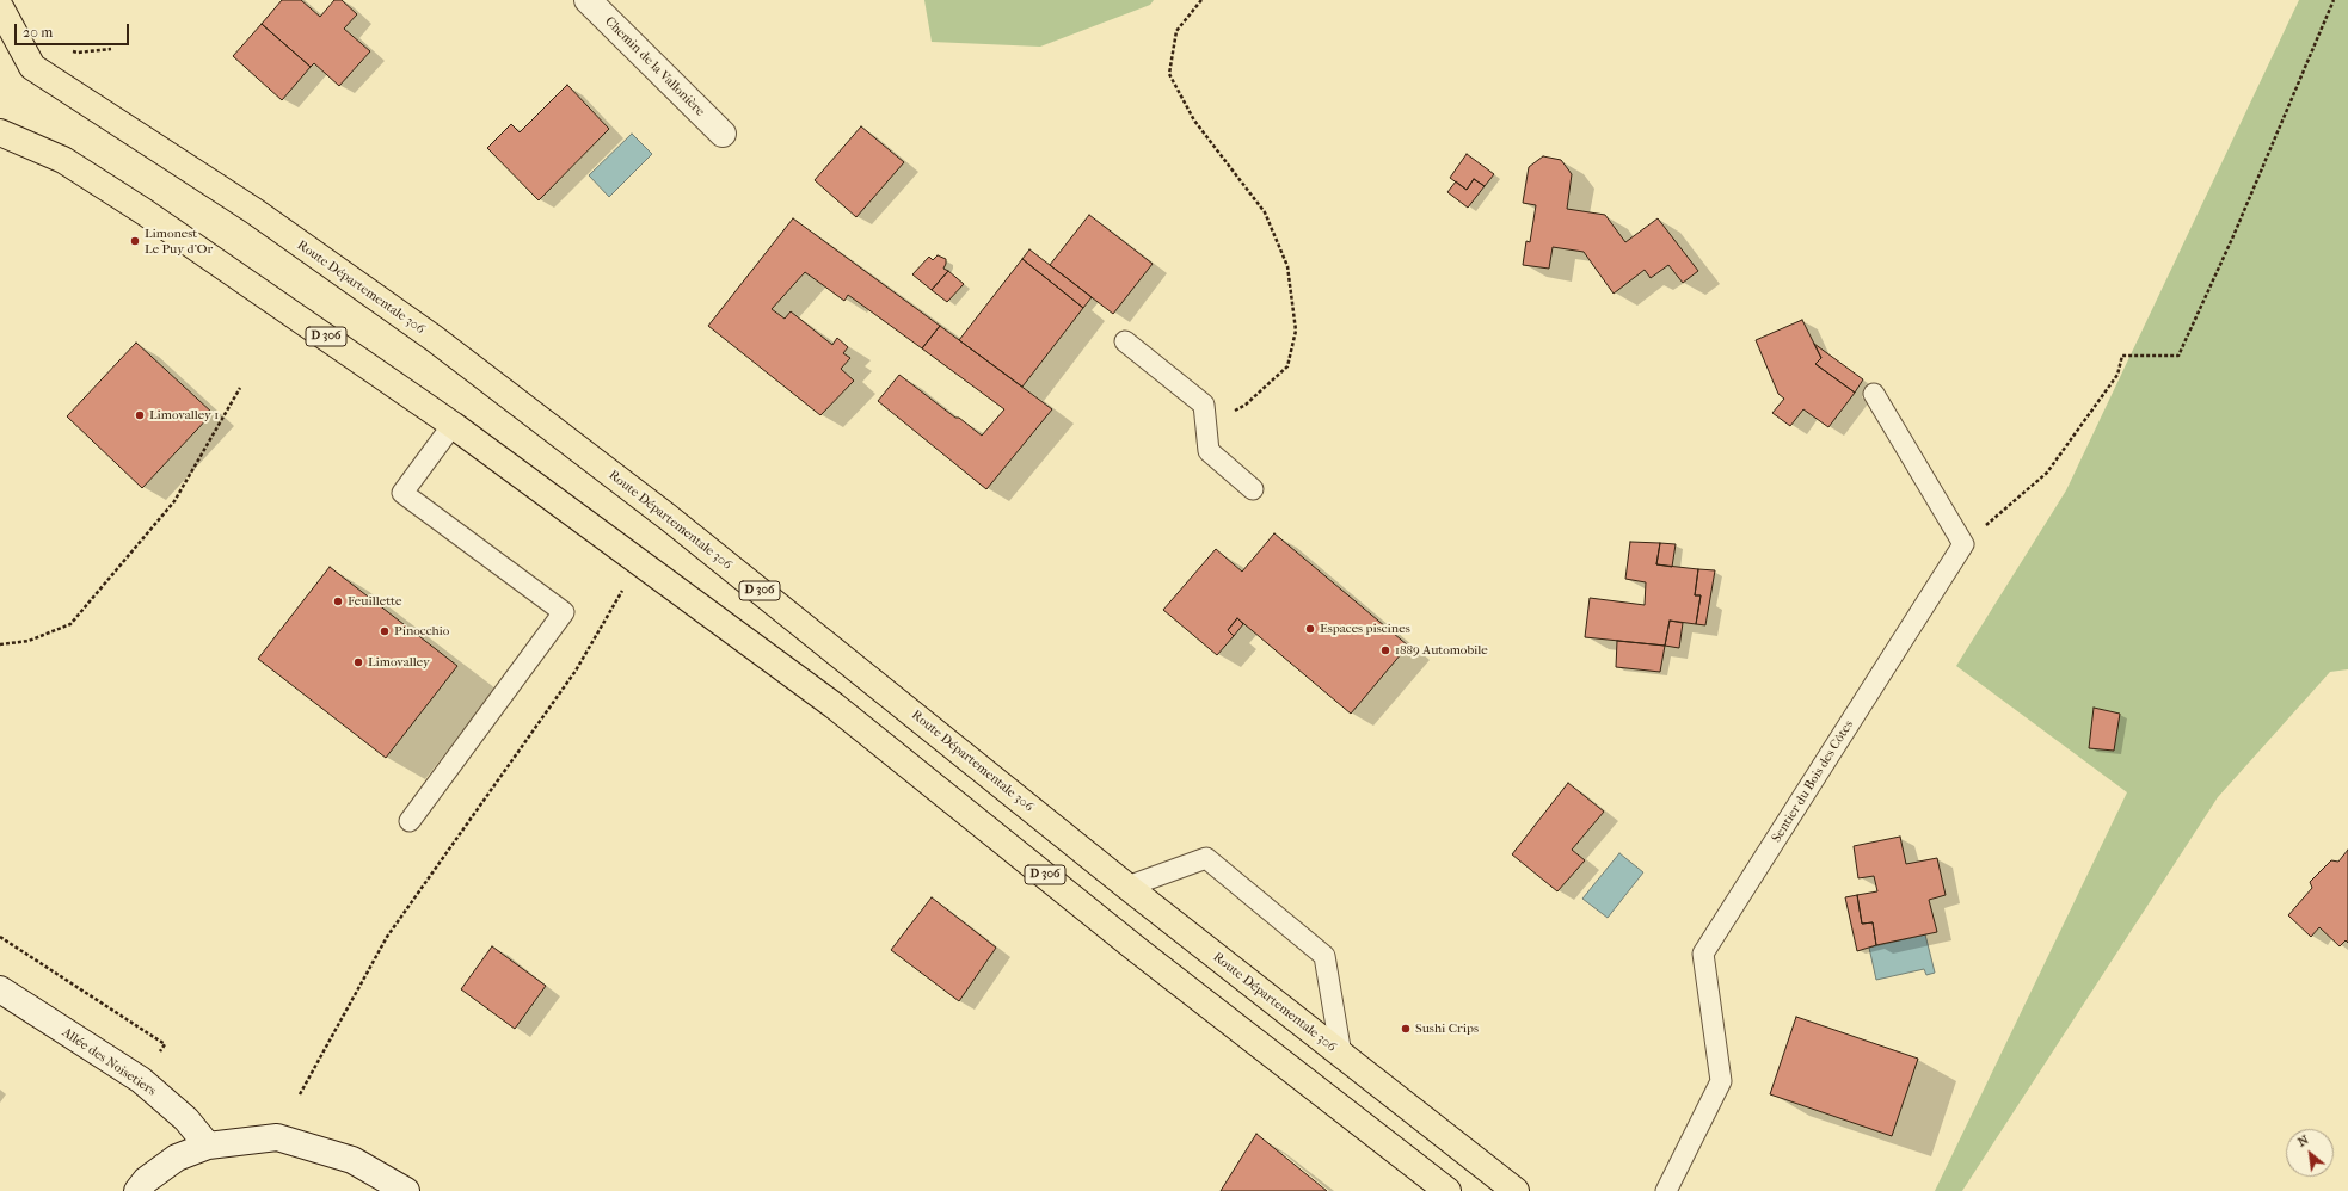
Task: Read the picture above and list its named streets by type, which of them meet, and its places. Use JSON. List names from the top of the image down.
{
  "streets": {
    "main road": ["Route Départementale 306", "D 306"],
    "street": ["Chemin de la Vallonière", "Allée des Noisetiers"],
    "lane": ["Sentier du Bois des Côtes"]
  },
  "places": [
    "Limonest Le Puy d'Or",
    "Limovalley 1",
    "Feuillette",
    "Espaces piscines",
    "Pinocchio",
    "1889 Automobile",
    "Limovalley",
    "Sushi Crips"
  ],
  "scale_bar": "20 m",
  "north": "top left"
}
